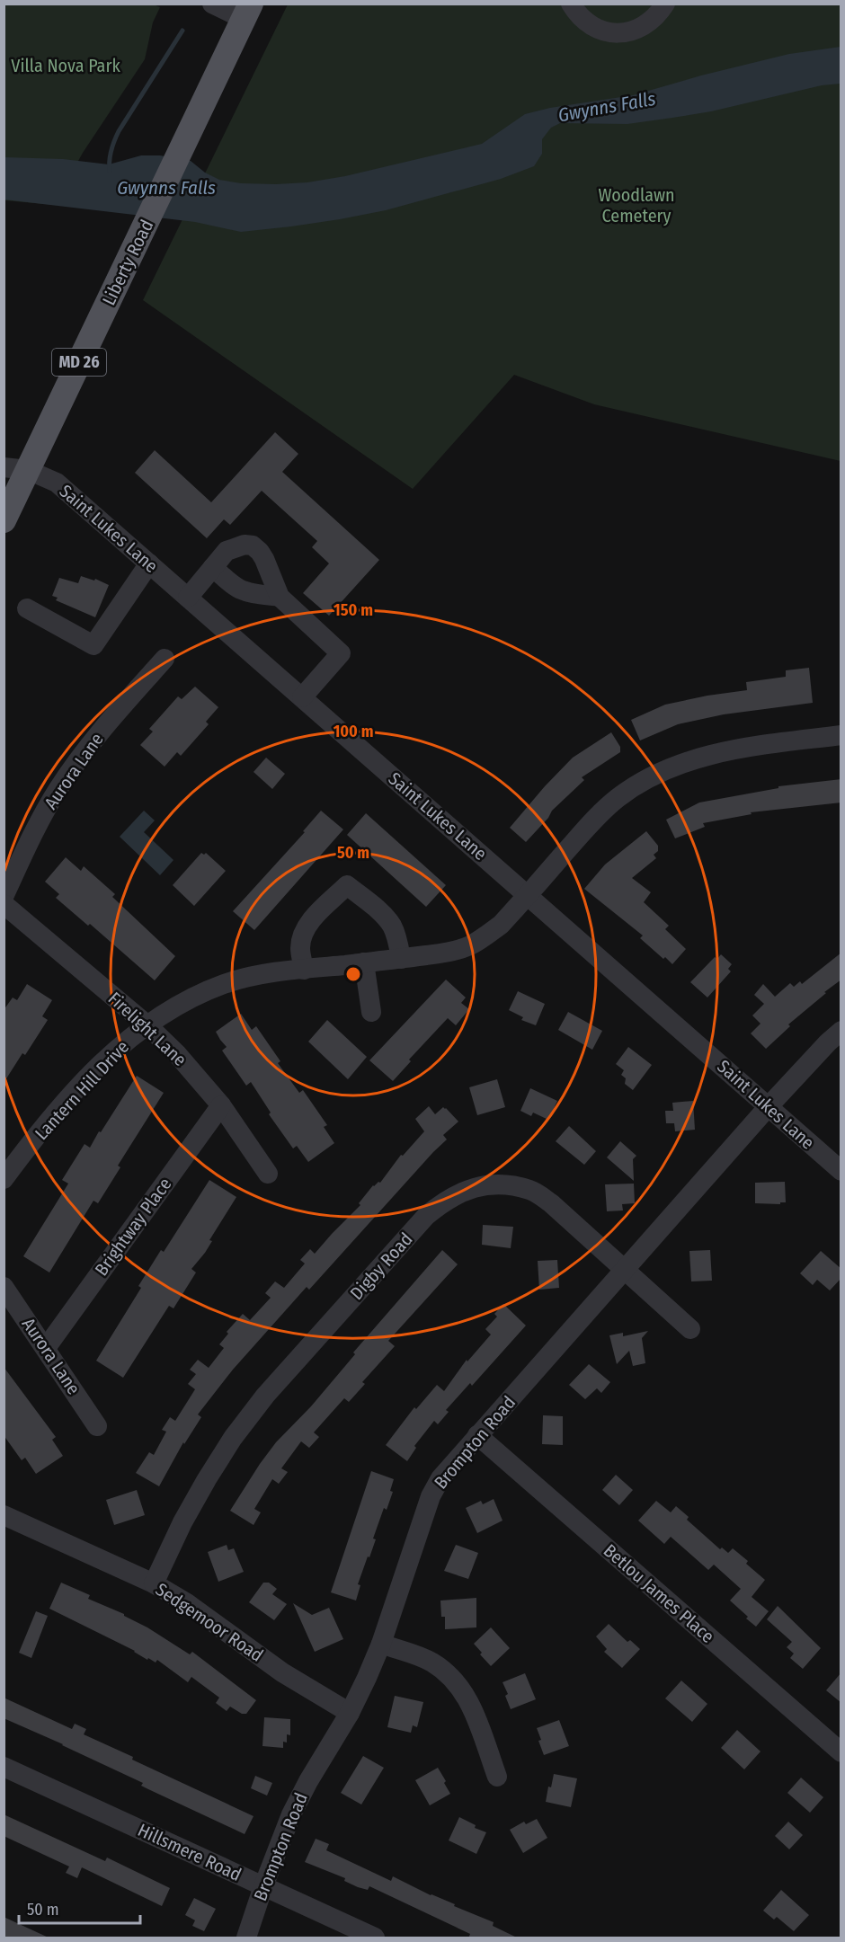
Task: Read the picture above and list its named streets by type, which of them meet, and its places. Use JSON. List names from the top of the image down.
{
  "streets": {
    "main road": ["Liberty Road", "MD 26"],
    "street": [
      "Saint Lukes Lane",
      "Aurora Lane",
      "Firelight Lane",
      "Lantern Hill Drive",
      "Brightway Place",
      "Digby Road",
      "Brompton Road",
      "Betlou James Place",
      "Sedgemoor Road",
      "Hillsmere Road"
    ]
  },
  "crossings": [
    ["Liberty Road", "Saint Lukes Lane"],
    ["Saint Lukes Lane", "Lantern Hill Drive"],
    ["Saint Lukes Lane", "Brompton Road"],
    ["Aurora Lane", "Brightway Place"],
    ["Firelight Lane", "Lantern Hill Drive"],
    ["Firelight Lane", "Brightway Place"],
    ["Digby Road", "Brompton Road"],
    ["Digby Road", "Sedgemoor Road"],
    ["Brompton Road", "Betlou James Place"],
    ["Brompton Road", "Sedgemoor Road"],
    ["Brompton Road", "Hillsmere Road"]
  ],
  "water": ["Gwynns Falls"],
  "parks": ["Villa Nova Park", "Woodlawn Cemetery"],
  "scale_bar": "50 m",
  "rings": ["150 m", "100 m", "50 m"]
}
